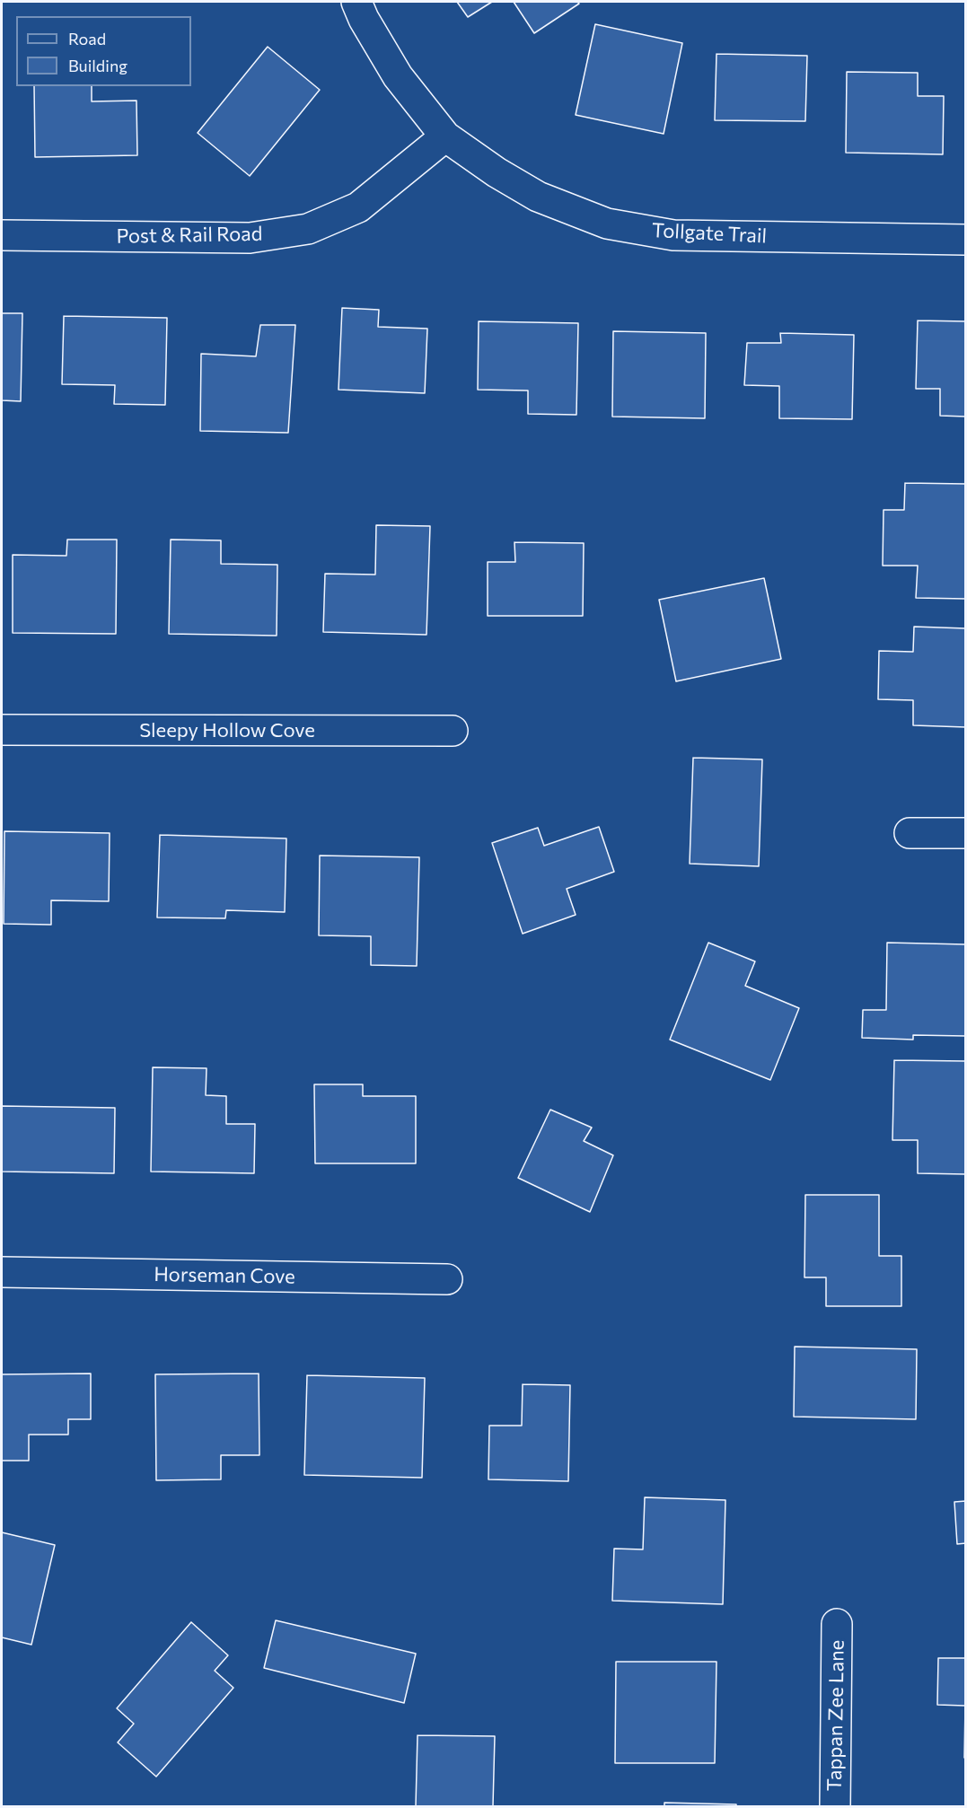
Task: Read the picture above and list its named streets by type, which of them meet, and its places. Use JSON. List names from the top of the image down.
{
  "streets": {
    "street": [
      "Tollgate Trail",
      "Post & Rail Road",
      "Sleepy Hollow Cove",
      "Horseman Cove",
      "Tappan Zee Lane"
    ]
  },
  "crossings": [
    ["Tollgate Trail", "Post & Rail Road"]
  ],
  "legend": ["Road", "Building"]
}
